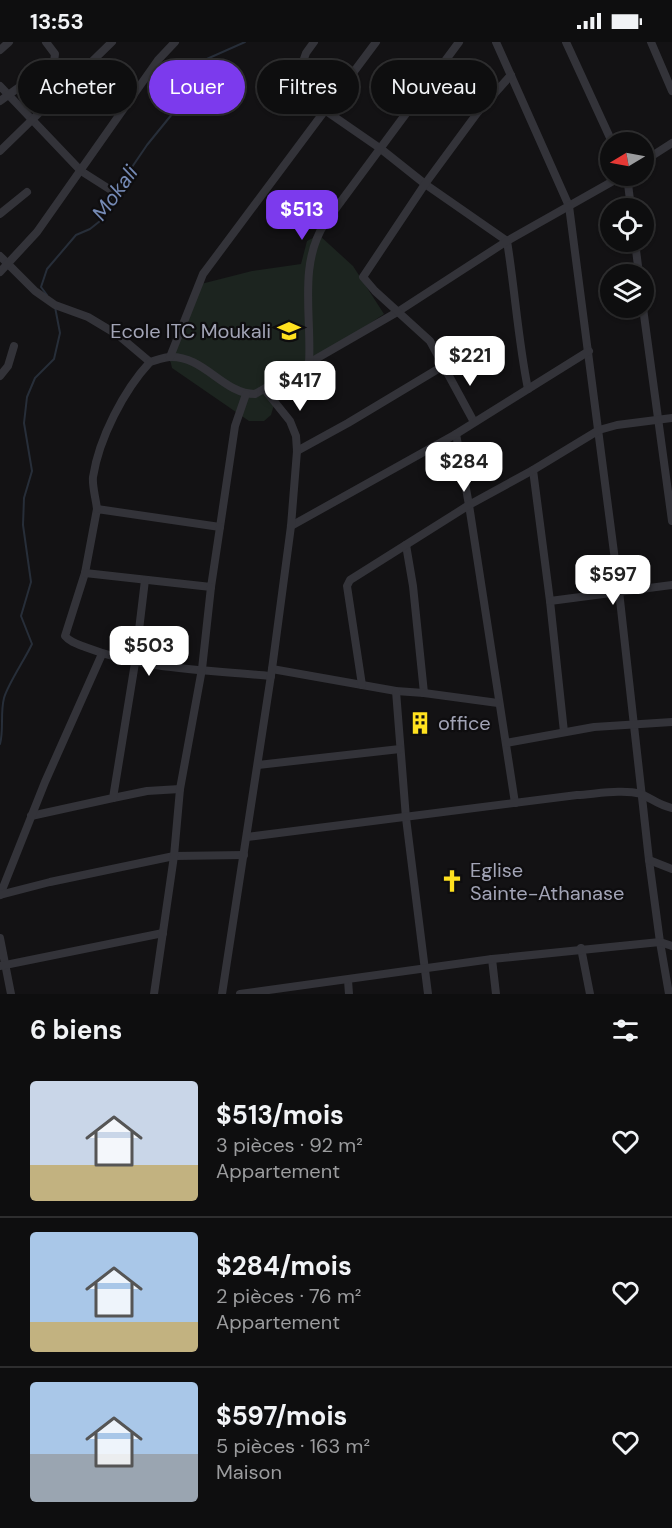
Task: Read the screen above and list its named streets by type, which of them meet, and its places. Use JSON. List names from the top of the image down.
{
  "water": ["Mokali"],
  "places": {
    "school or university": ["Ecole ITC Moukali"],
    "building": ["office"],
    "church": ["Eglise Sainte-Athanase"]
  },
  "north": "left",
  "page": {
    "status": "13:53",
    "chip": [
      "Acheter",
      "Louer",
      "Filtres",
      "Nouveau"
    ],
    "price": [
      "$513",
      "$221",
      "$417",
      "$284",
      "$597",
      "$503"
    ],
    "heading": "6 biens",
    "list": [
      {
        "name": "$513/mois",
        "note": "3 pièces · 92 m² · Appartement"
      },
      {
        "name": "$284/mois",
        "note": "2 pièces · 76 m² · Appartement"
      },
      {
        "name": "$597/mois",
        "note": "5 pièces · 163 m² · Maison"
      }
    ]
  }
}
